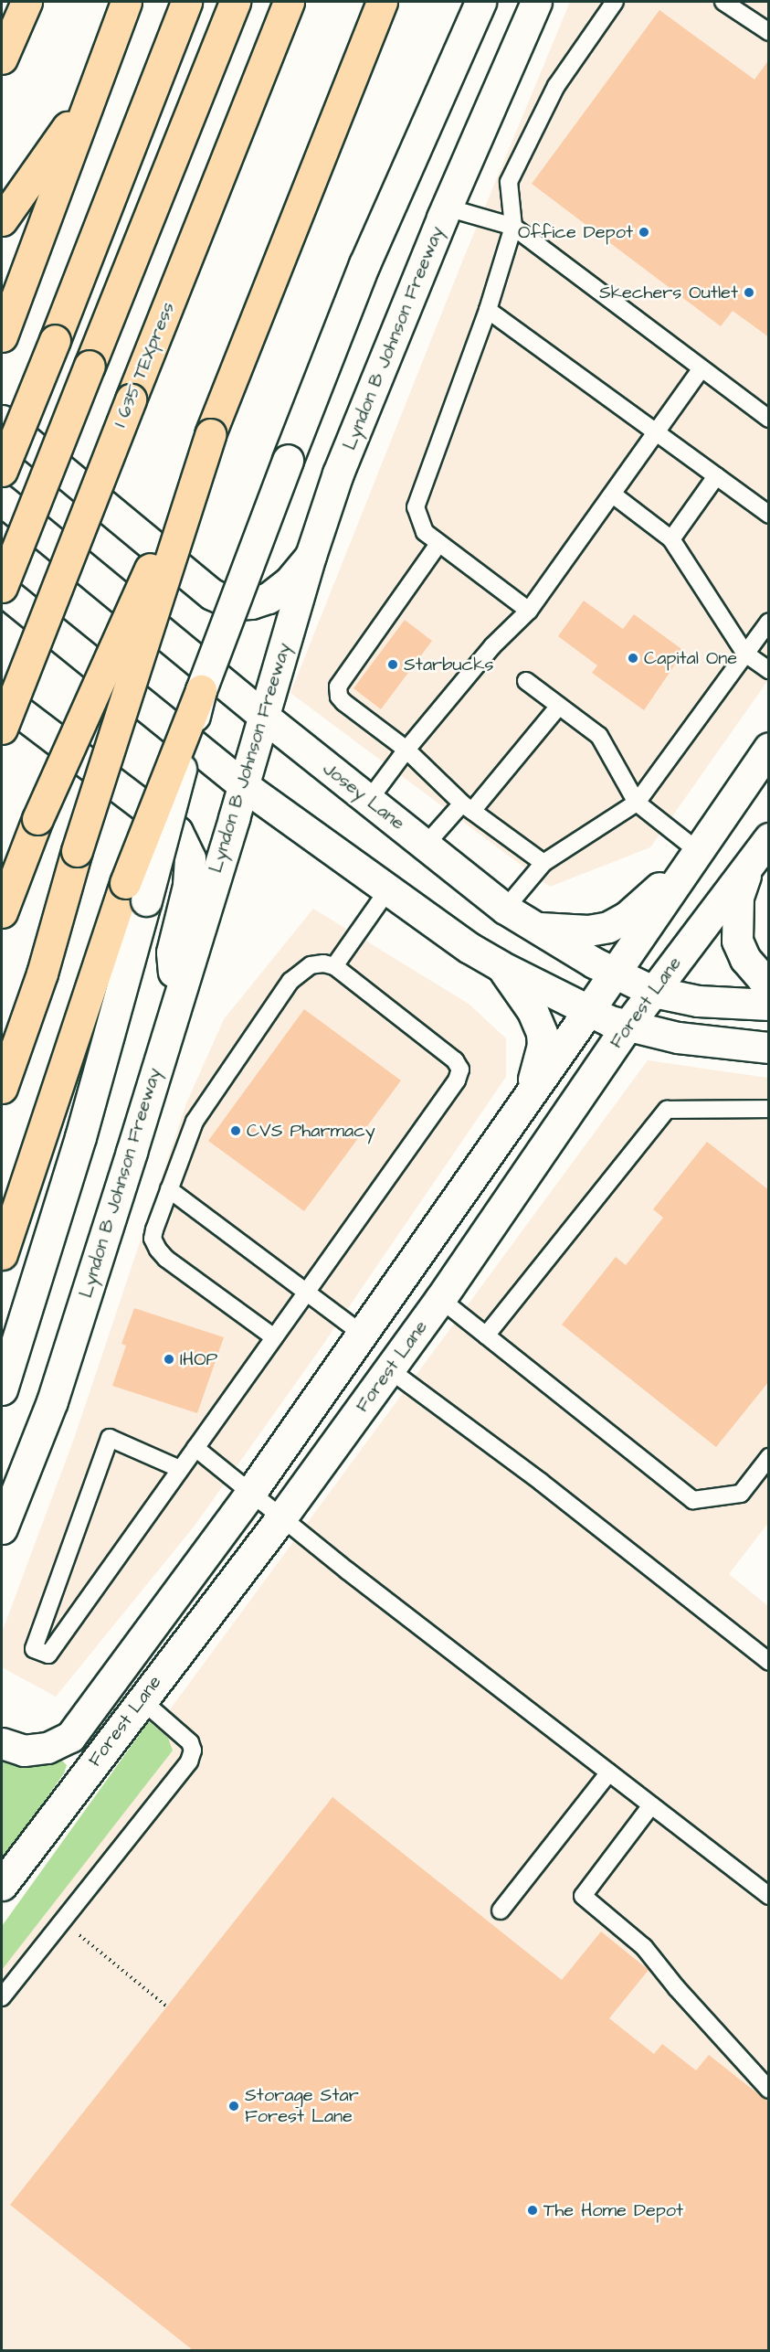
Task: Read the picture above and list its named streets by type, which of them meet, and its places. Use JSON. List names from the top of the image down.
{
  "streets": {
    "highway": ["I 635 TEXpress"],
    "main road": ["Lyndon B Johnson Freeway", "Josey Lane", "Forest Lane"]
  },
  "crossings": [
    ["Lyndon B Johnson Freeway", "Josey Lane"],
    ["Josey Lane", "Forest Lane"]
  ],
  "places": [
    "Office Depot",
    "Skechers Outlet",
    "Capital One",
    "Starbucks",
    "CVS Pharmacy",
    "IHOP",
    "Storage Star Forest Lane",
    "The Home Depot"
  ]
}
